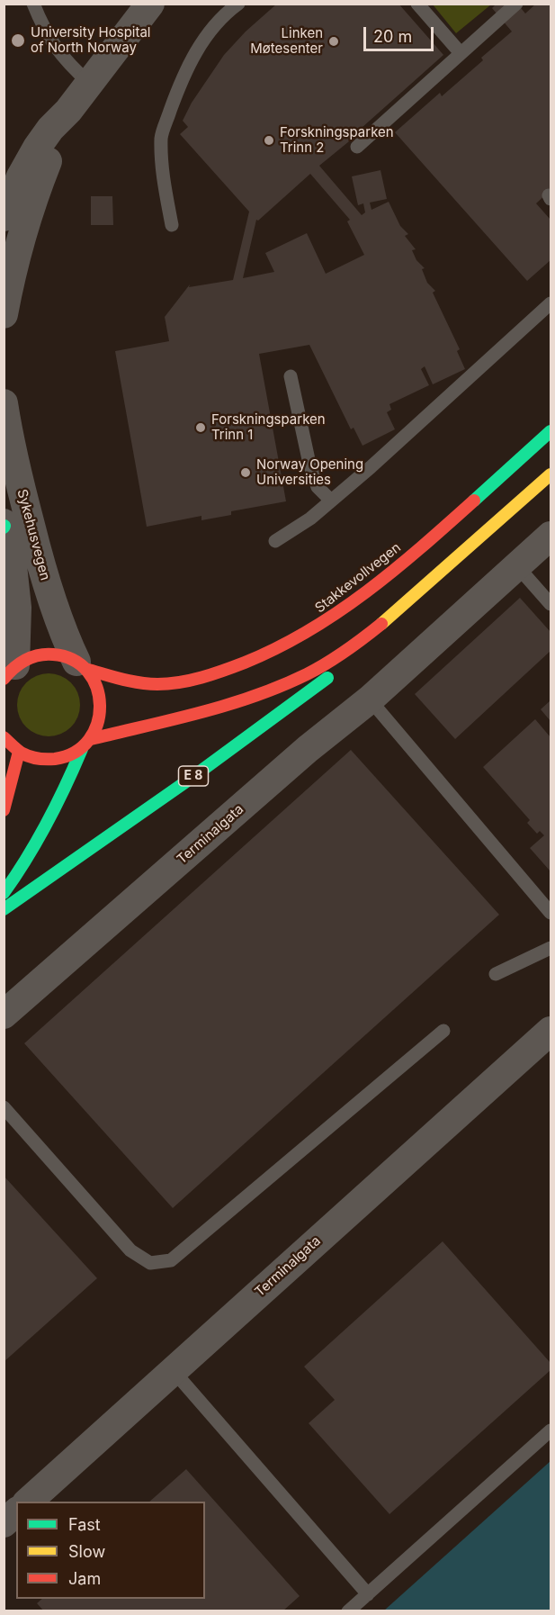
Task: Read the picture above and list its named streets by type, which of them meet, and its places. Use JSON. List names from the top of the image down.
{
  "streets": {
    "highway": ["Stakkevollvegen", "E 8"],
    "street": ["Sykehusvegen", "Terminalgata"]
  },
  "crossings": [
    ["Sykehusvegen", "Stakkevollvegen"]
  ],
  "places": [
    "University Hospital of North Norway",
    "Linken Møtesenter",
    "Forskningsparken Trinn 2",
    "Forskningsparken Trinn 1",
    "Norway Opening Universities"
  ],
  "legend": ["Fast", "Slow", "Jam"],
  "scale_bar": "20 m"
}
